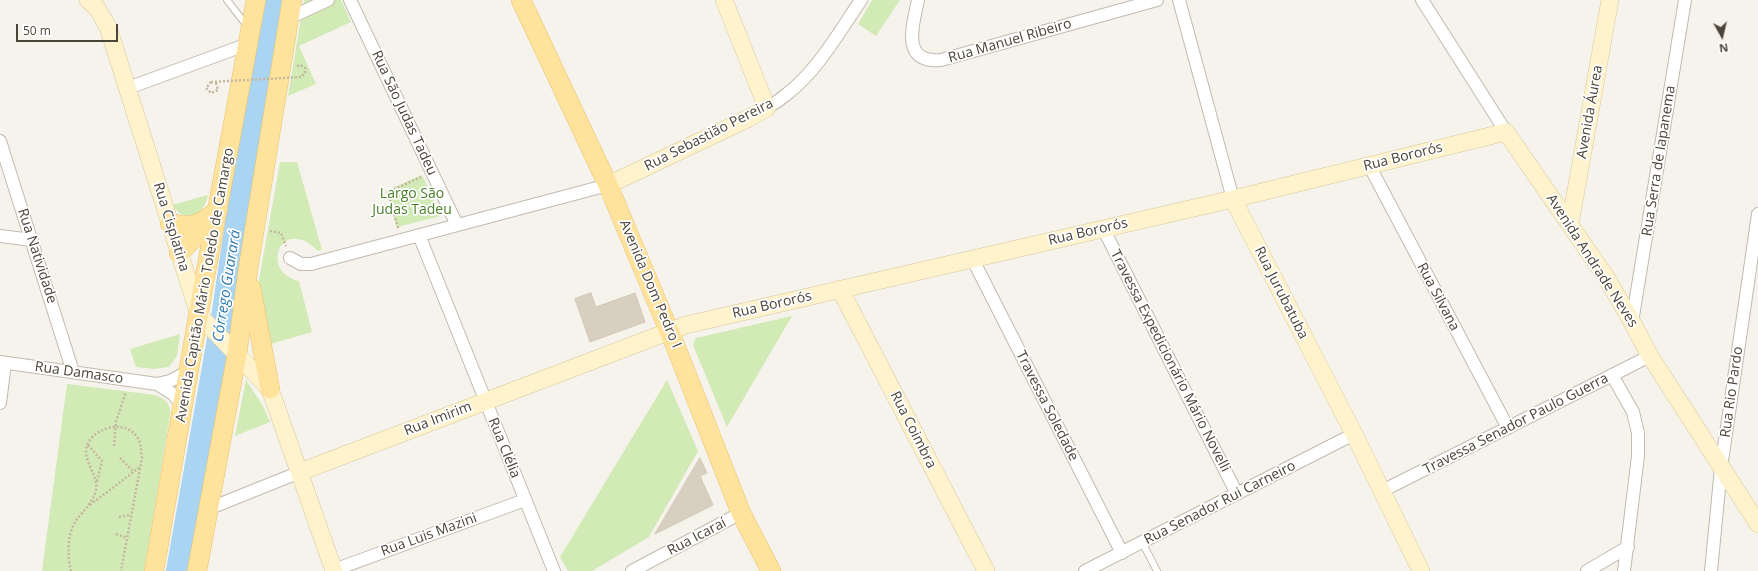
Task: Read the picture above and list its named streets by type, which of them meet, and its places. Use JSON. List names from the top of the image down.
{
  "streets": {
    "main road": ["Avenida Dom Pedro I", "Avenida Capitão Mário Toledo de Camargo"],
    "street": [
      "Rua Manuel Ribeiro",
      "Avenida Áurea",
      "Rua São Judas Tadeu",
      "Rua Sebastião Pereira",
      "Rua Bororós",
      "Rua Serra de Iapanema",
      "Rua Cisplatina",
      "Rua Natividade",
      "Avenida Andrade Neves",
      "Rua Jurubatuba",
      "Rua Silvana",
      "Travessa Expedicionário Mário Novelli",
      "Rua Damasco",
      "Rua Rio Pardo",
      "Travessa Soledade",
      "Rua Imirim",
      "Travessa Senador Paulo Guerra",
      "Rua Coimbra",
      "Rua Clélia",
      "Rua Senador Rui Carneiro",
      "Rua Luis Mazini",
      "Rua Icaraí"
    ]
  },
  "crossings": [
    ["Avenida Áurea", "Avenida Andrade Neves"],
    ["Rua Sebastião Pereira", "Avenida Dom Pedro I"],
    ["Rua Bororós", "Avenida Andrade Neves"],
    ["Rua Bororós", "Avenida Dom Pedro I"],
    ["Rua Bororós", "Rua Jurubatuba"],
    ["Rua Bororós", "Rua Silvana"],
    ["Rua Bororós", "Travessa Expedicionário Mário Novelli"],
    ["Rua Bororós", "Travessa Soledade"],
    ["Rua Bororós", "Rua Imirim"],
    ["Rua Bororós", "Rua Coimbra"],
    ["Rua Serra de Iapanema", "Avenida Andrade Neves"],
    ["Rua Cisplatina", "Avenida Capitão Mário Toledo de Camargo"],
    ["Rua Cisplatina", "Rua Imirim"],
    ["Rua Cisplatina", "Rua Luis Mazini"],
    ["Rua Natividade", "Rua Damasco"],
    ["Avenida Andrade Neves", "Rua Rio Pardo"],
    ["Avenida Andrade Neves", "Travessa Senador Paulo Guerra"],
    ["Avenida Dom Pedro I", "Rua Imirim"],
    ["Avenida Dom Pedro I", "Rua Icaraí"],
    ["Avenida Capitão Mário Toledo de Camargo", "Rua Damasco"],
    ["Rua Jurubatuba", "Travessa Senador Paulo Guerra"],
    ["Rua Jurubatuba", "Rua Senador Rui Carneiro"],
    ["Rua Silvana", "Travessa Senador Paulo Guerra"],
    ["Travessa Expedicionário Mário Novelli", "Rua Senador Rui Carneiro"],
    ["Travessa Soledade", "Rua Senador Rui Carneiro"],
    ["Rua Imirim", "Rua Clélia"],
    ["Rua Clélia", "Rua Luis Mazini"]
  ],
  "water": ["Córrego Guarará"],
  "parks": ["Largo São Judas Tadeu"],
  "scale_bar": "50 m",
  "north": "bottom"
}
